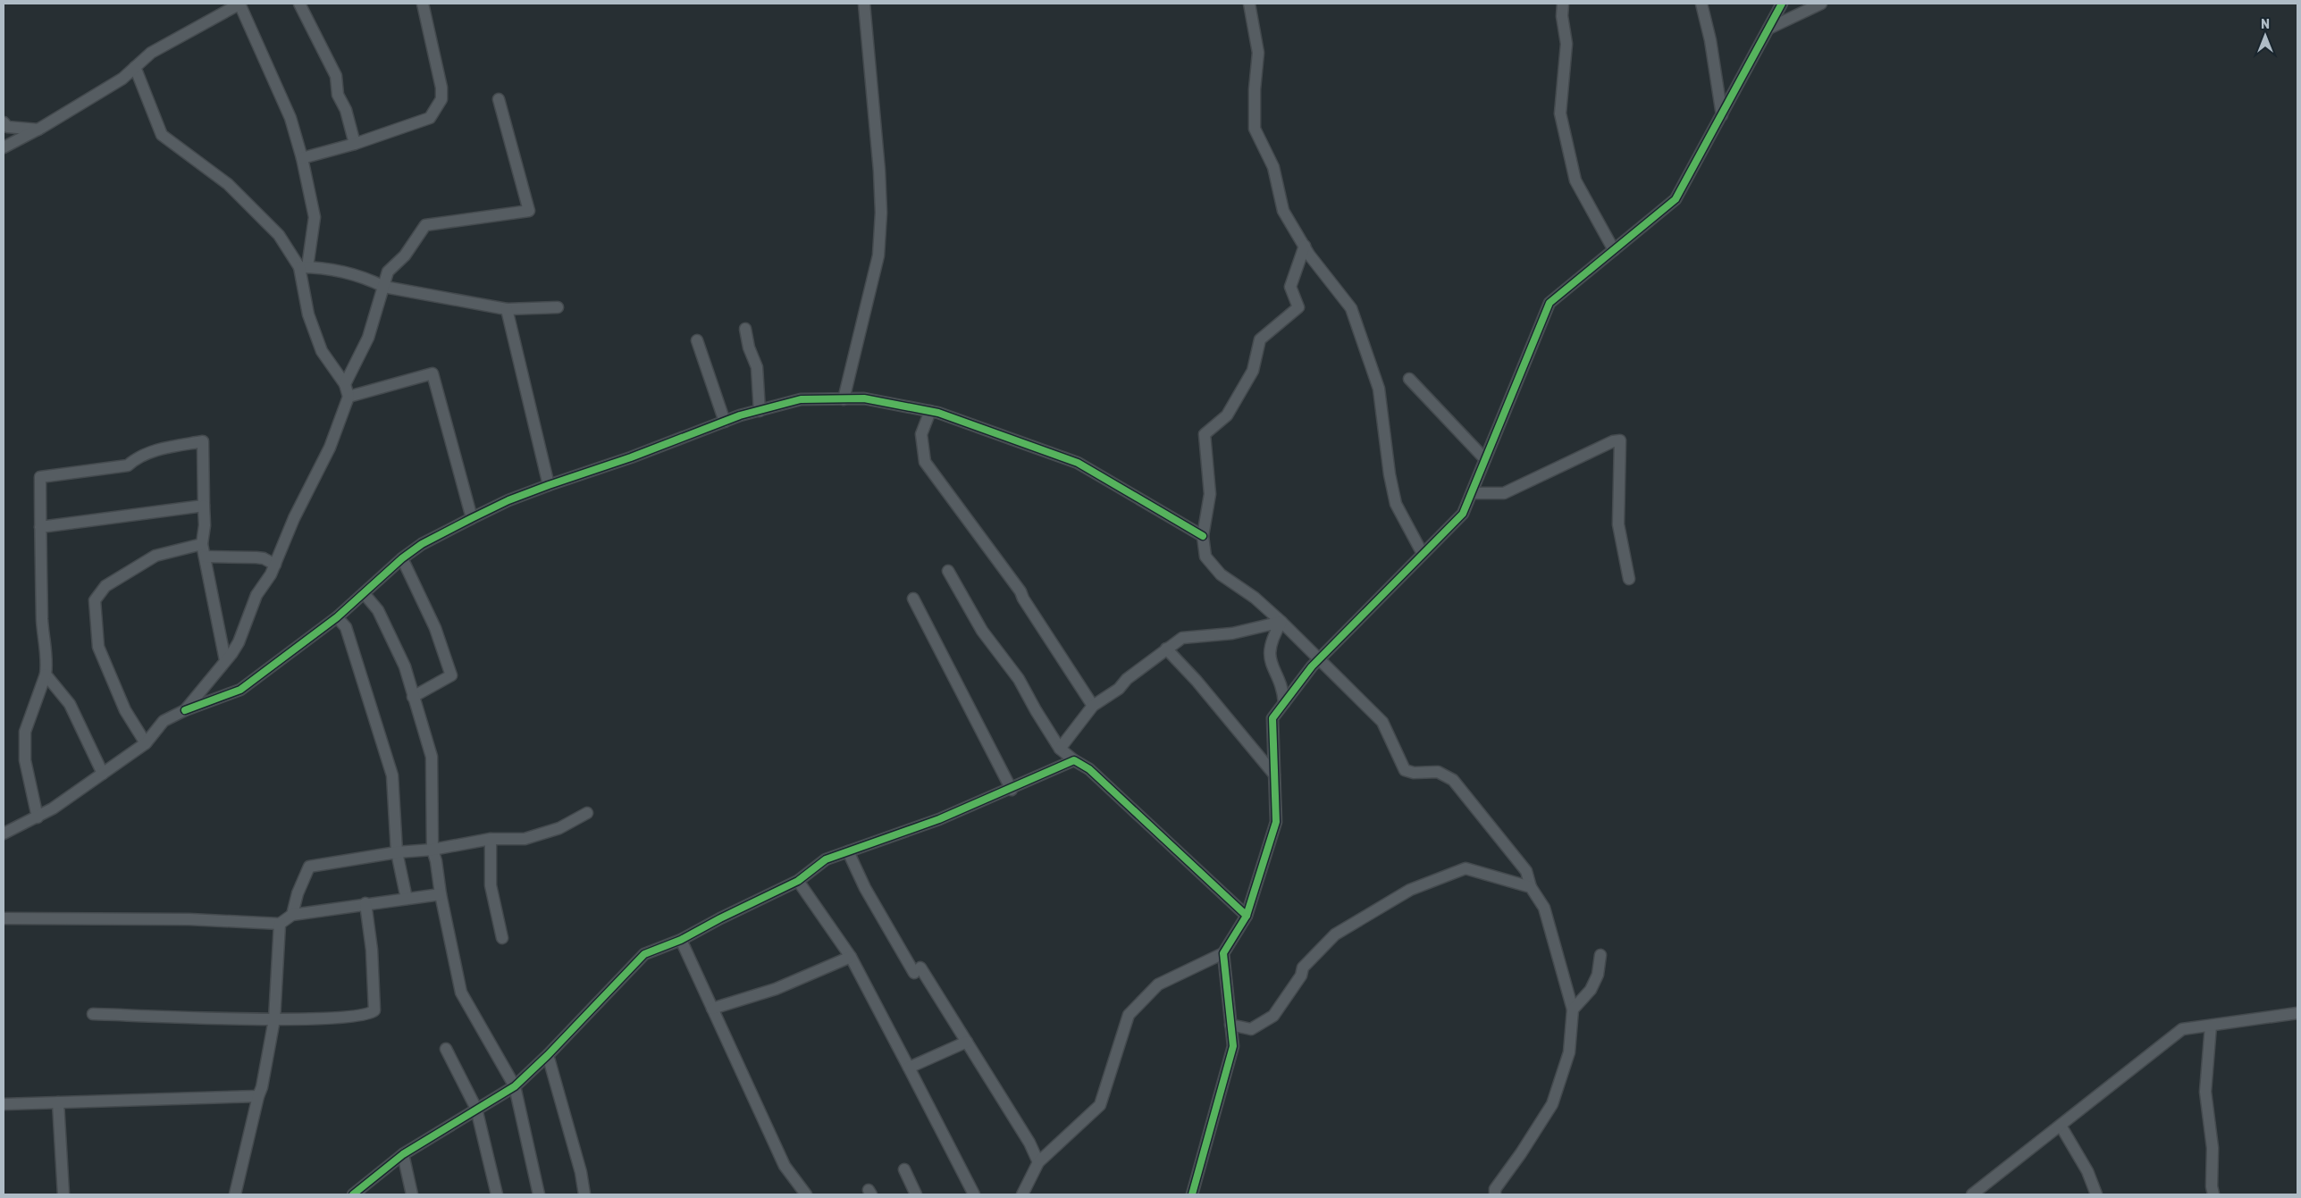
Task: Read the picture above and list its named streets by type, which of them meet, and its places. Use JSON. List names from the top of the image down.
{
  "north": "top"
}
